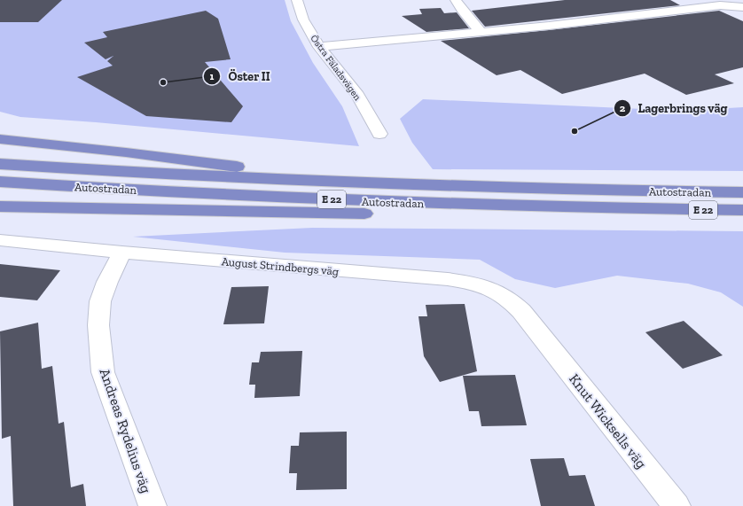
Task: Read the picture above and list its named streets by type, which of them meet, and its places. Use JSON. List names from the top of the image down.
{
  "streets": {
    "highway": ["Autostradan", "E 22"],
    "street": [
      "Östra Fäladsvägen",
      "August Strindbergs väg",
      "Knut Wicksells väg",
      "Andreas Rydelius väg"
    ]
  },
  "crossings": [
    ["August Strindbergs väg", "Knut Wicksells väg"],
    ["August Strindbergs väg", "Andreas Rydelius väg"]
  ],
  "places": ["Öster II", "Lagerbrings väg"]
}
